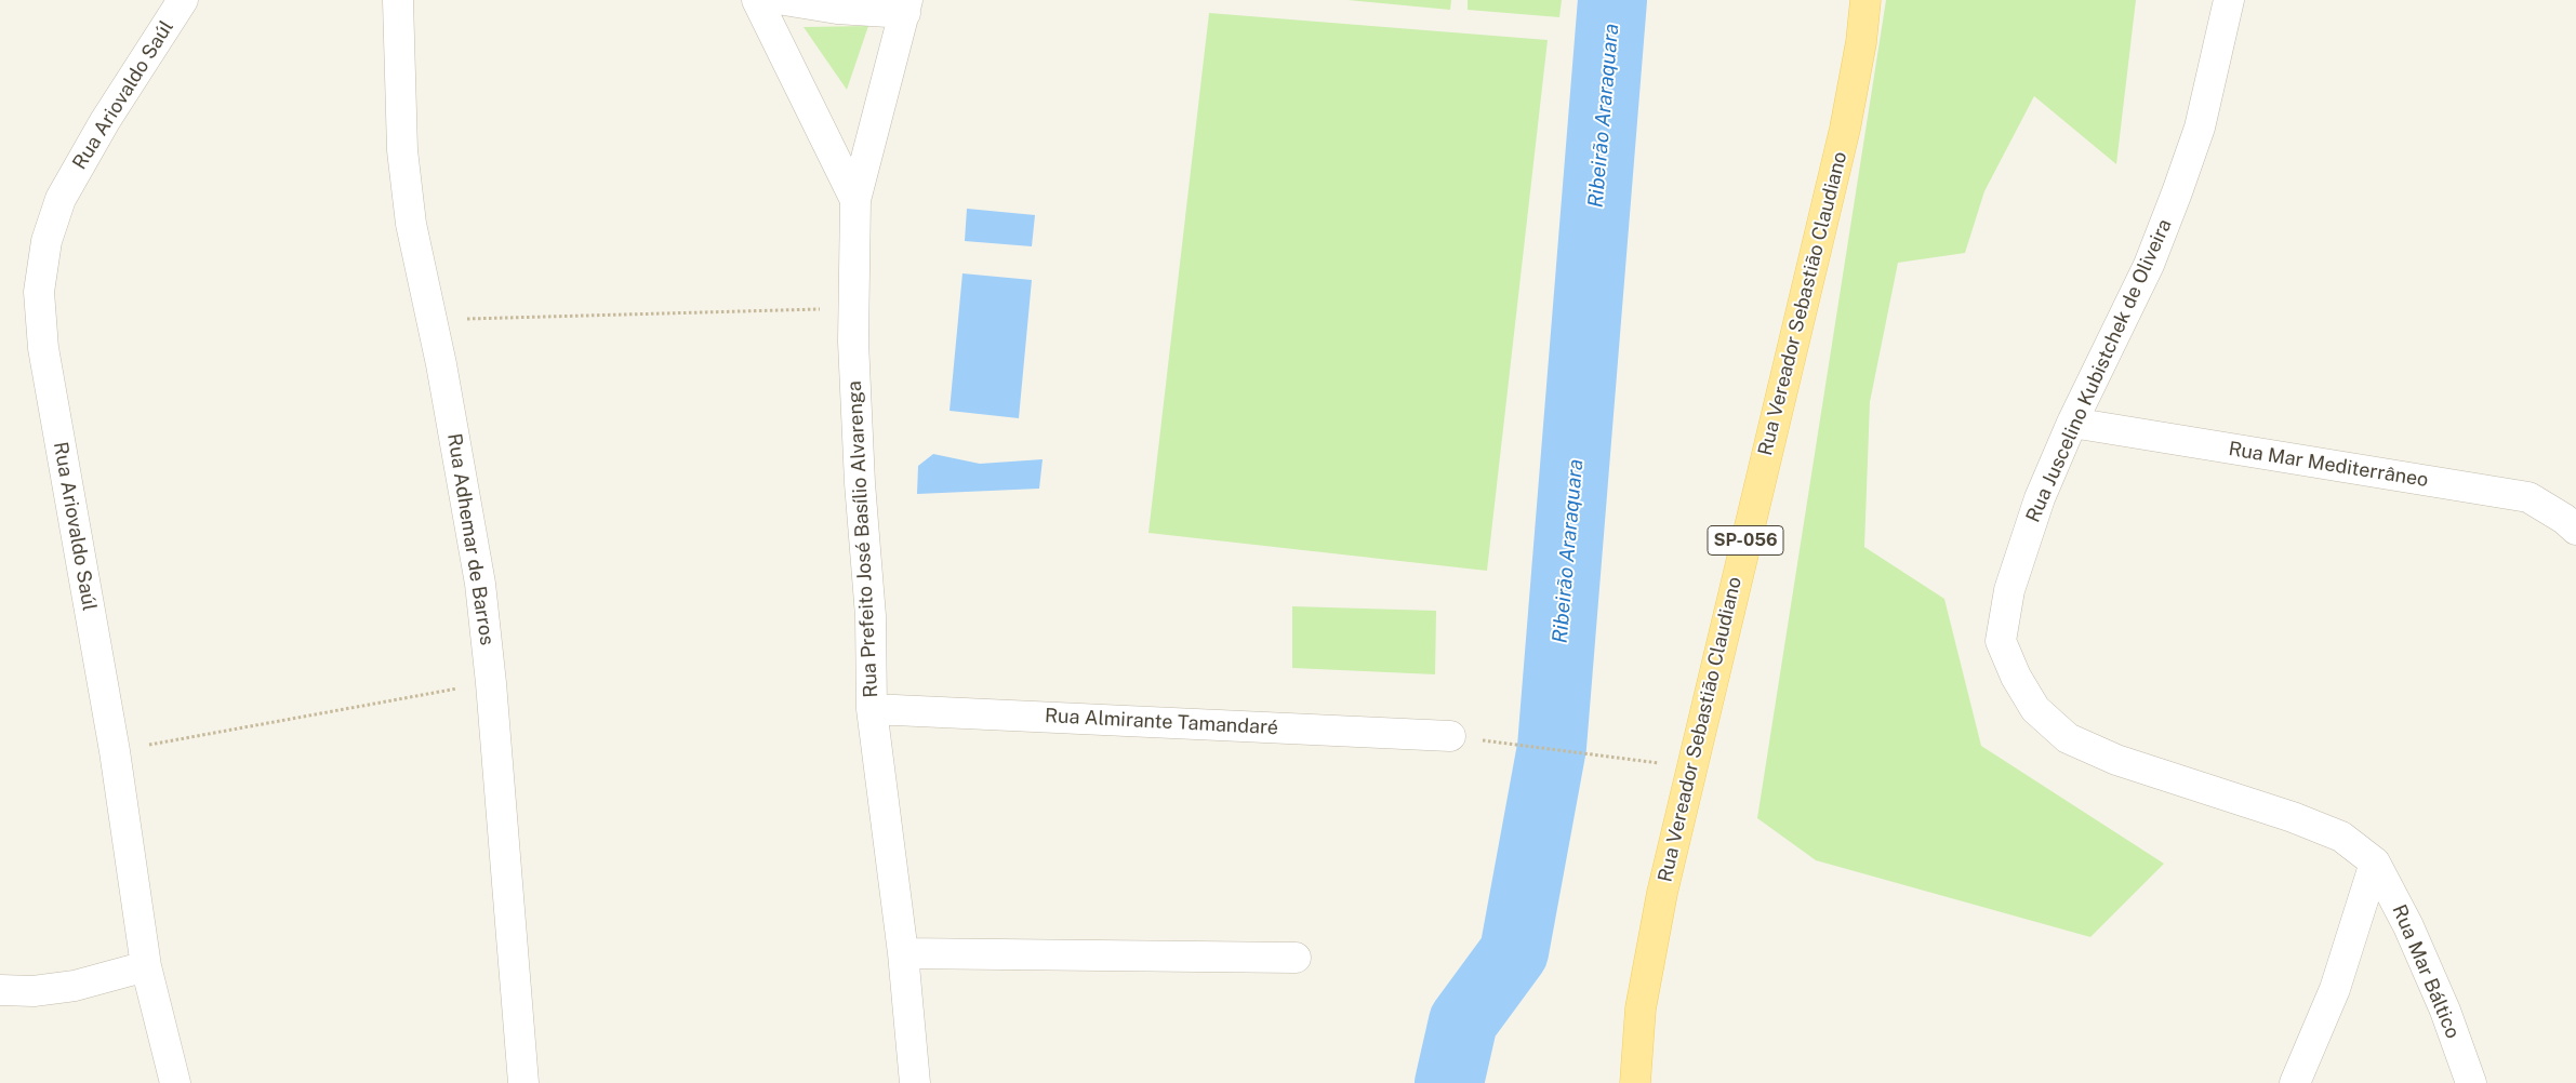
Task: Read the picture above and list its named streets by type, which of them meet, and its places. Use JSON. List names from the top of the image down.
{
  "streets": {
    "main road": ["Rua Vereador Sebastião Claudiano", "SP-056"],
    "street": [
      "Rua Ariovaldo Saúl",
      "Rua Juscelino Kubistchek de Oliveira",
      "Rua Mar Mediterrâneo",
      "Rua Adhemar de Barros",
      "Rua Prefeito José Basílio Alvarenga",
      "Rua Almirante Tamandaré",
      "Rua Mar Báltico"
    ]
  },
  "crossings": [
    ["Rua Juscelino Kubistchek de Oliveira", "Rua Mar Mediterrâneo"],
    ["Rua Juscelino Kubistchek de Oliveira", "Rua Mar Báltico"],
    ["Rua Prefeito José Basílio Alvarenga", "Rua Almirante Tamandaré"]
  ],
  "water": ["Ribeirão Araraquara"]
}
